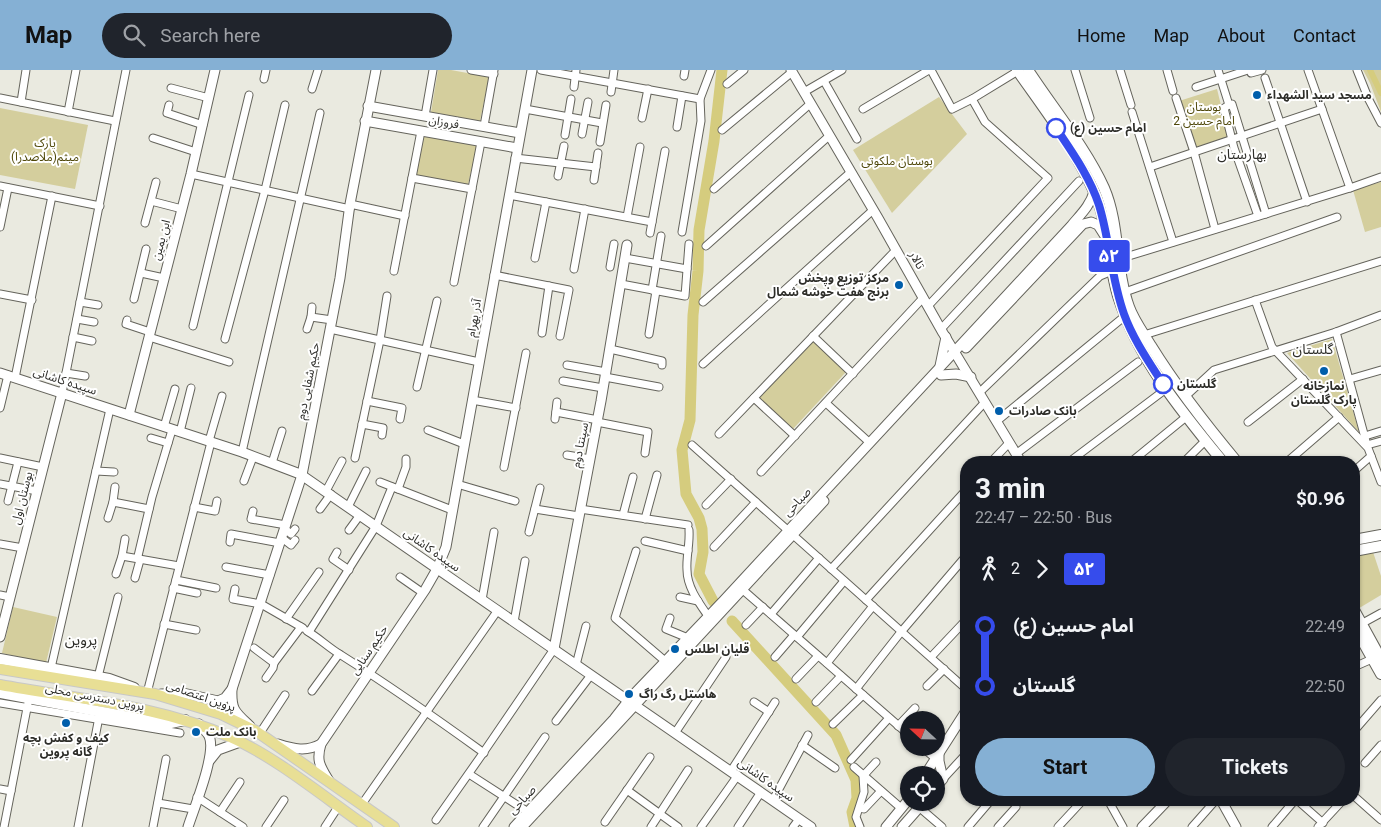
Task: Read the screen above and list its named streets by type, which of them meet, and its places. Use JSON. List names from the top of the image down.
{
  "streets": {
    "main road": ["پروین اعتصامی", "پروین دسترسی محلی"],
    "street": [
      "فروزان",
      "ابن یمین",
      "تالار",
      "آذر بهرام",
      "سپیده کاشانی",
      "حکیم شفایی دوم",
      "سپنتا دوم",
      "بوستان اول",
      "صباحی",
      "حکیم سنایی"
    ]
  },
  "crossings": [
    ["فروزان", "آذر بهرام"],
    ["فروزان", "حکیم شفایی دوم"],
    ["ابن یمین", "سپیده کاشانی"],
    ["تالار", "صباحی"],
    ["آذر بهرام", "سپیده کاشانی"],
    ["آذر بهرام", "حکیم سنایی"],
    ["سپیده کاشانی", "حکیم شفایی دوم"],
    ["سپیده کاشانی", "سپنتا دوم"],
    ["سپیده کاشانی", "بوستان اول"],
    ["سپیده کاشانی", "صباحی"],
    ["سپیده کاشانی", "حکیم سنایی"]
  ],
  "districts": ["بهارستان", "گلستان", "پروین"],
  "parks": ["بوستان امام حسین 2", "پارک میثم(ملاصدرا)", "بوستان ملکوتی"],
  "places": [
    "مسجد سید الشهداء",
    "امام حسین (ع)",
    "مرکز توزیع وپخش برنج هفت خوشه شمال",
    "نمازخانه پارک گلستان",
    "گلستان",
    "بانک صادرات",
    "قلیان اطلس",
    "هاستل رگ راگ",
    "کیف و کفش بچه گانه پروین",
    "بانک ملت"
  ],
  "lines": ["bus line ۵۲"],
  "north": "left",
  "page": {
    "header": "Map",
    "search": "Search here",
    "nav": [
      "Home",
      "Map",
      "About",
      "Contact"
    ],
    "on_map": "۵۲",
    "heading": ["3 min", "22:47 – 22:50 · Bus", "$0.96"],
    "legs": ["2", "۵۲"],
    "list": [
      {
        "name": "امام حسین (ع)",
        "value": "22:49"
      },
      {
        "name": "گلستان",
        "value": "22:50"
      }
    ],
    "buttons": ["Start", "Tickets"]
  }
}
